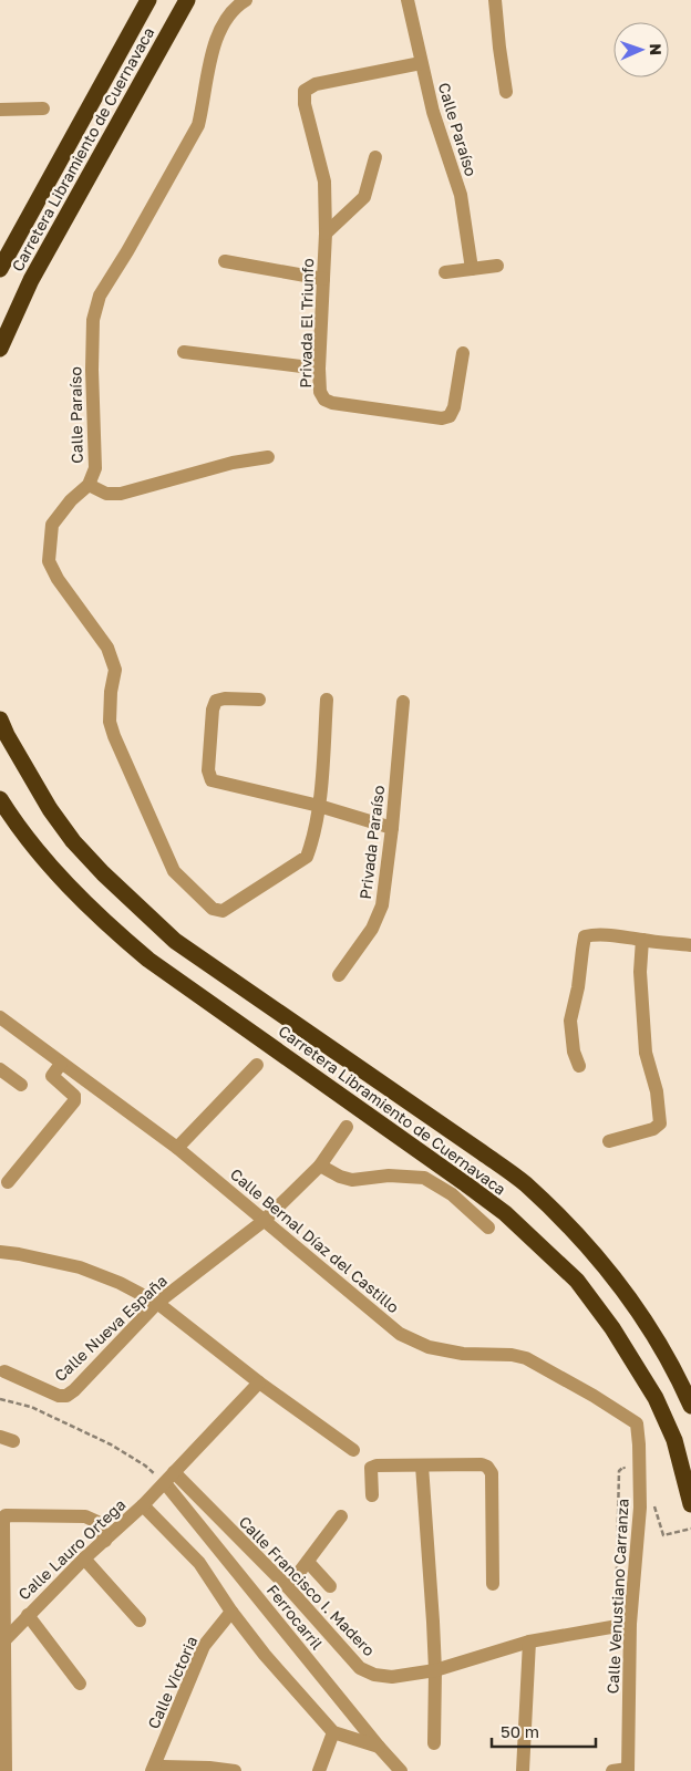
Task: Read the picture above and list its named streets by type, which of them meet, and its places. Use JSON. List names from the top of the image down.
{
  "streets": {
    "highway": ["Carretera Libramiento de Cuernavaca"],
    "street": [
      "Calle Paraíso",
      "Privada El Triunfo",
      "Privada Paraíso",
      "Calle Bernal Díaz del Castillo",
      "Calle Nueva España",
      "Calle Lauro Ortega",
      "Calle Francisco I. Madero",
      "Calle Venustiano Carranza",
      "Ferrocarril",
      "Calle Victoria"
    ]
  },
  "crossings": [
    ["Calle Paraíso", "Privada El Triunfo"],
    ["Calle Bernal Díaz del Castillo", "Calle Nueva España"],
    ["Calle Bernal Díaz del Castillo", "Calle Venustiano Carranza"],
    ["Calle Lauro Ortega", "Calle Francisco I. Madero"],
    ["Calle Lauro Ortega", "Ferrocarril"],
    ["Calle Francisco I. Madero", "Calle Venustiano Carranza"],
    ["Calle Francisco I. Madero", "Ferrocarril"]
  ],
  "scale_bar": "50 m",
  "north": "right"
}
